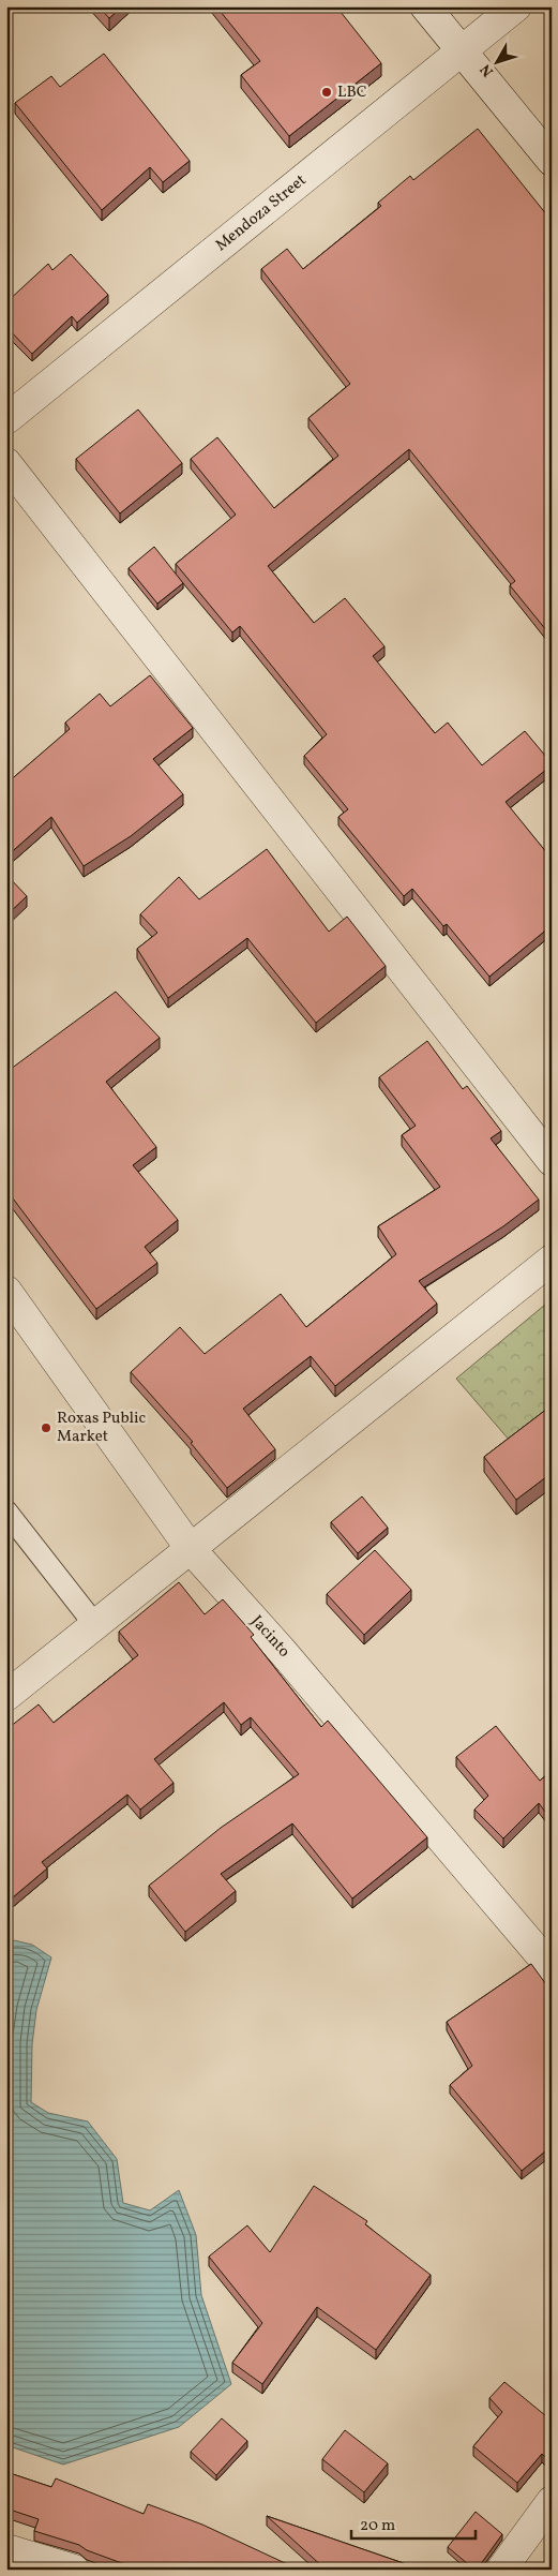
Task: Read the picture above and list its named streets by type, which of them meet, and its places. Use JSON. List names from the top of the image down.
{
  "streets": {
    "street": ["Mendoza Street", "Jacinto"]
  },
  "places": ["LBC", "Roxas Public Market"],
  "scale_bar": "20 m",
  "north": "bottom left"
}
